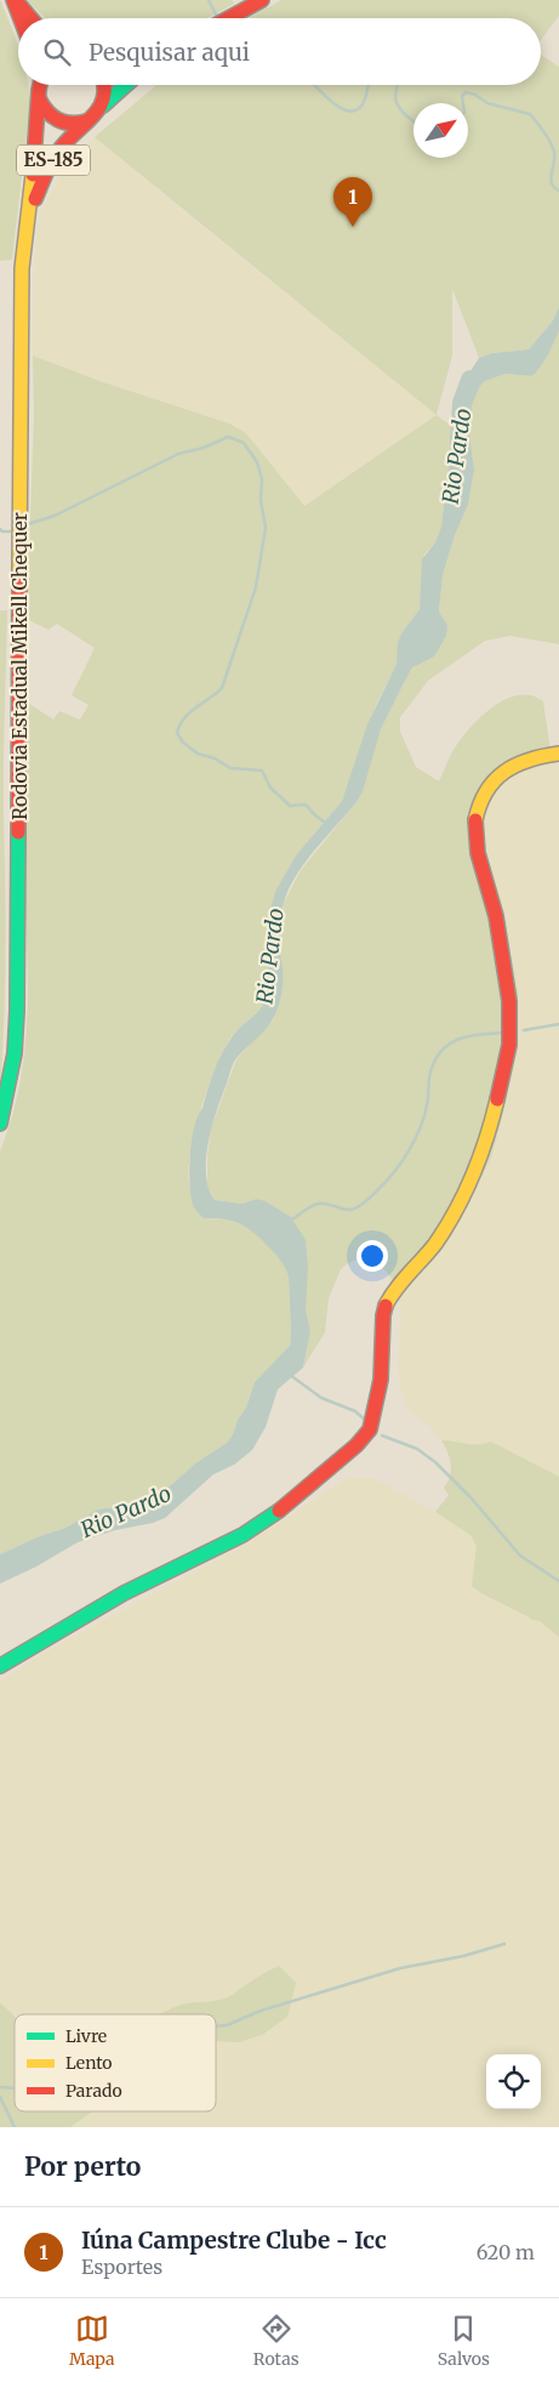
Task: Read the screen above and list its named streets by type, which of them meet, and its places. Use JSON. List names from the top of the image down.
{
  "streets": {
    "main road": ["ES-185", "Rodovia Estadual Mikell Chequer"]
  },
  "crossings": [
    ["ES-185", "Rodovia Estadual Mikell Chequer"]
  ],
  "water": ["Rio Pardo"],
  "legend": ["Livre", "Lento", "Parado"],
  "north": "top right",
  "page": {
    "search": "Pesquisar aqui",
    "pins": "1",
    "heading": "Por perto",
    "list": [
      {
        "mark": "1",
        "name": "Iúna Campestre Clube - Icc",
        "note": "Esportes",
        "value": "620 m"
      }
    ],
    "nav": ["Mapa", "Rotas", "Salvos"]
  }
}
